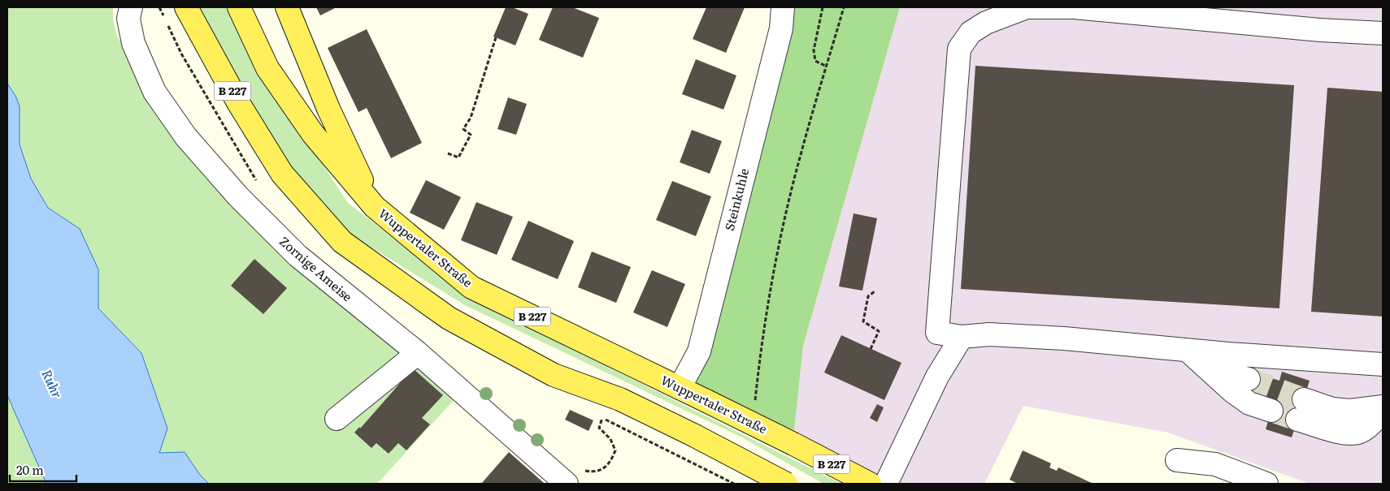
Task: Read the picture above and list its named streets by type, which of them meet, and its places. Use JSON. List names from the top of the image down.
{
  "streets": {
    "main road": ["B 227", "Wuppertaler Straße"],
    "street": ["Steinkuhle", "Zornige Ameise"]
  },
  "crossings": [
    ["Steinkuhle", "Wuppertaler Straße"]
  ],
  "water": ["Ruhr"],
  "scale_bar": "20 m"
}
